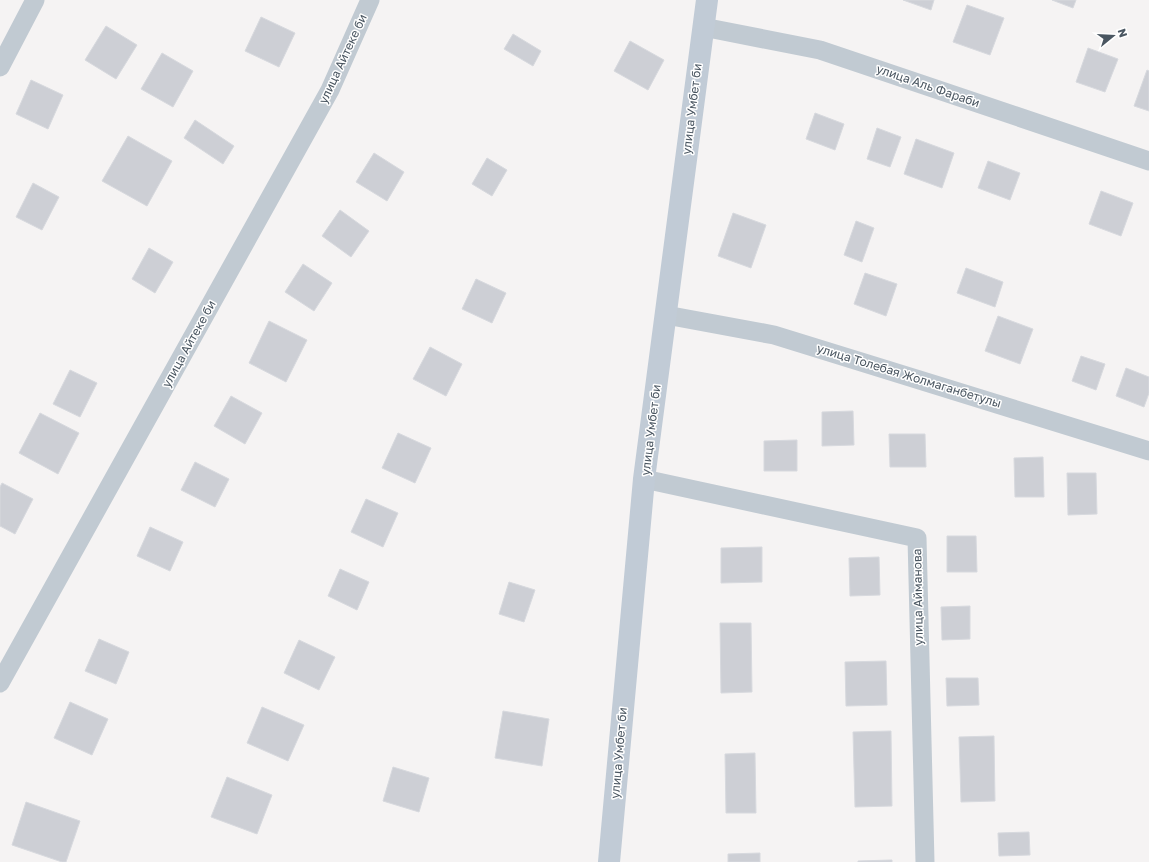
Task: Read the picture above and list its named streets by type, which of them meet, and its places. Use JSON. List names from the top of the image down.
{
  "streets": {
    "street": [
      "улица Айтеке би",
      "улица Аль Фараби",
      "улица Умбет би",
      "улица Толебая Жолмаганбетулы",
      "улица Айманова"
    ]
  },
  "crossings": [
    ["улица Аль Фараби", "улица Умбет би"],
    ["улица Умбет би", "улица Толебая Жолмаганбетулы"],
    ["улица Умбет би", "улица Айманова"]
  ],
  "north": "right"
}
